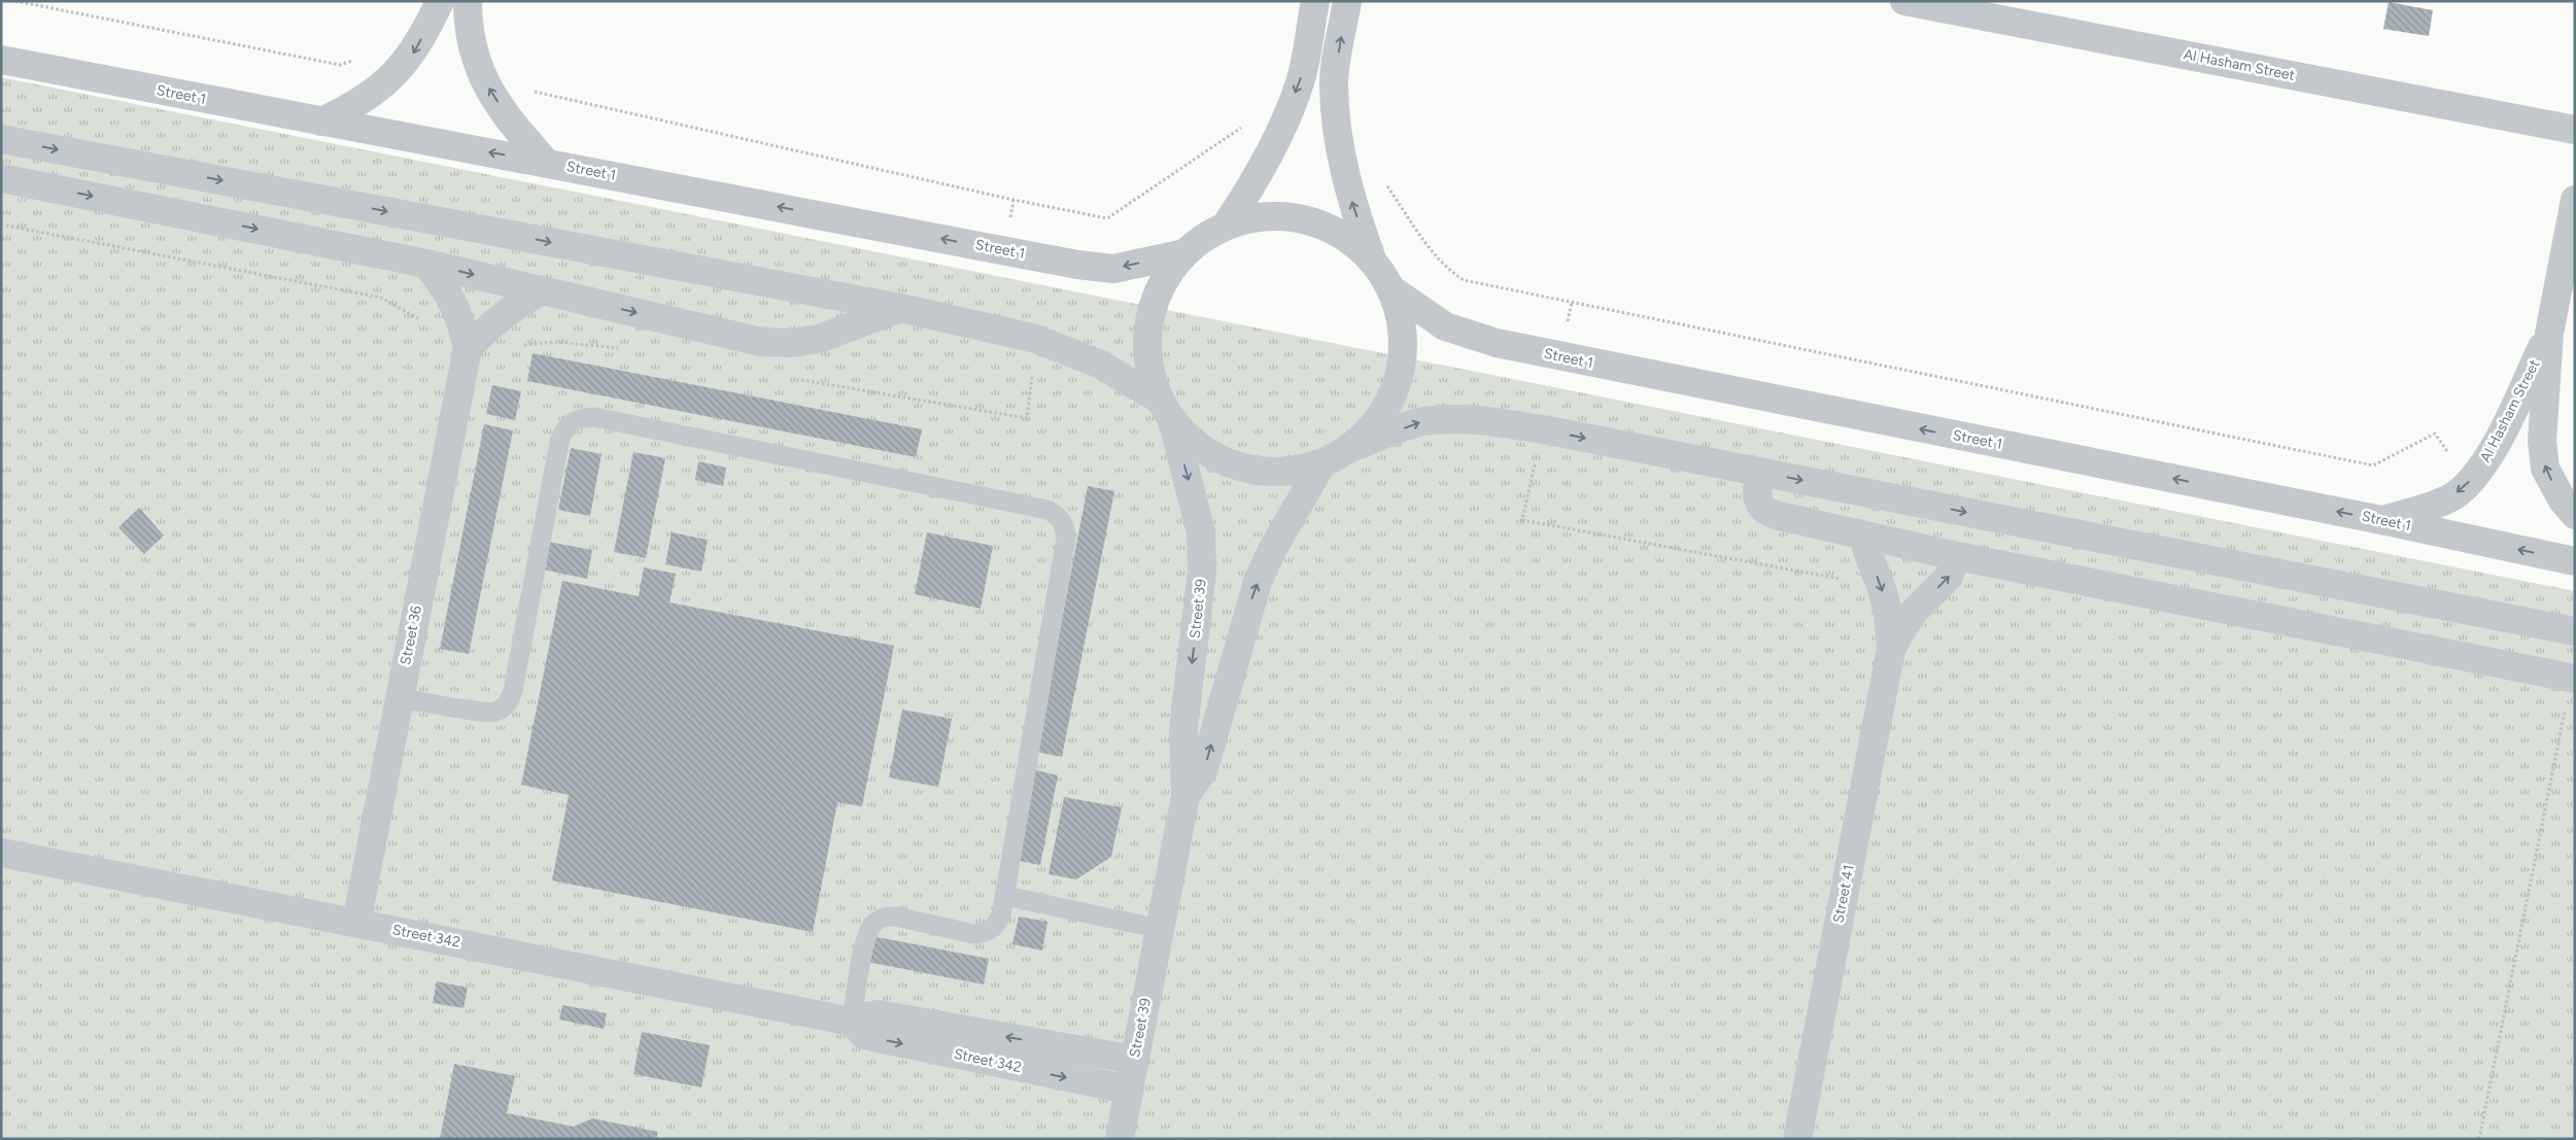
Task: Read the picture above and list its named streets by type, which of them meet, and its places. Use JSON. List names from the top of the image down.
{
  "streets": {
    "street": [
      "Al Hasham Street",
      "Street 1",
      "Street 39",
      "Street 36",
      "Street 41",
      "Street 342"
    ]
  },
  "crossings": [
    ["Al Hasham Street", "Street 1"],
    ["Street 39", "Street 342"],
    ["Street 36", "Street 342"]
  ]
}
